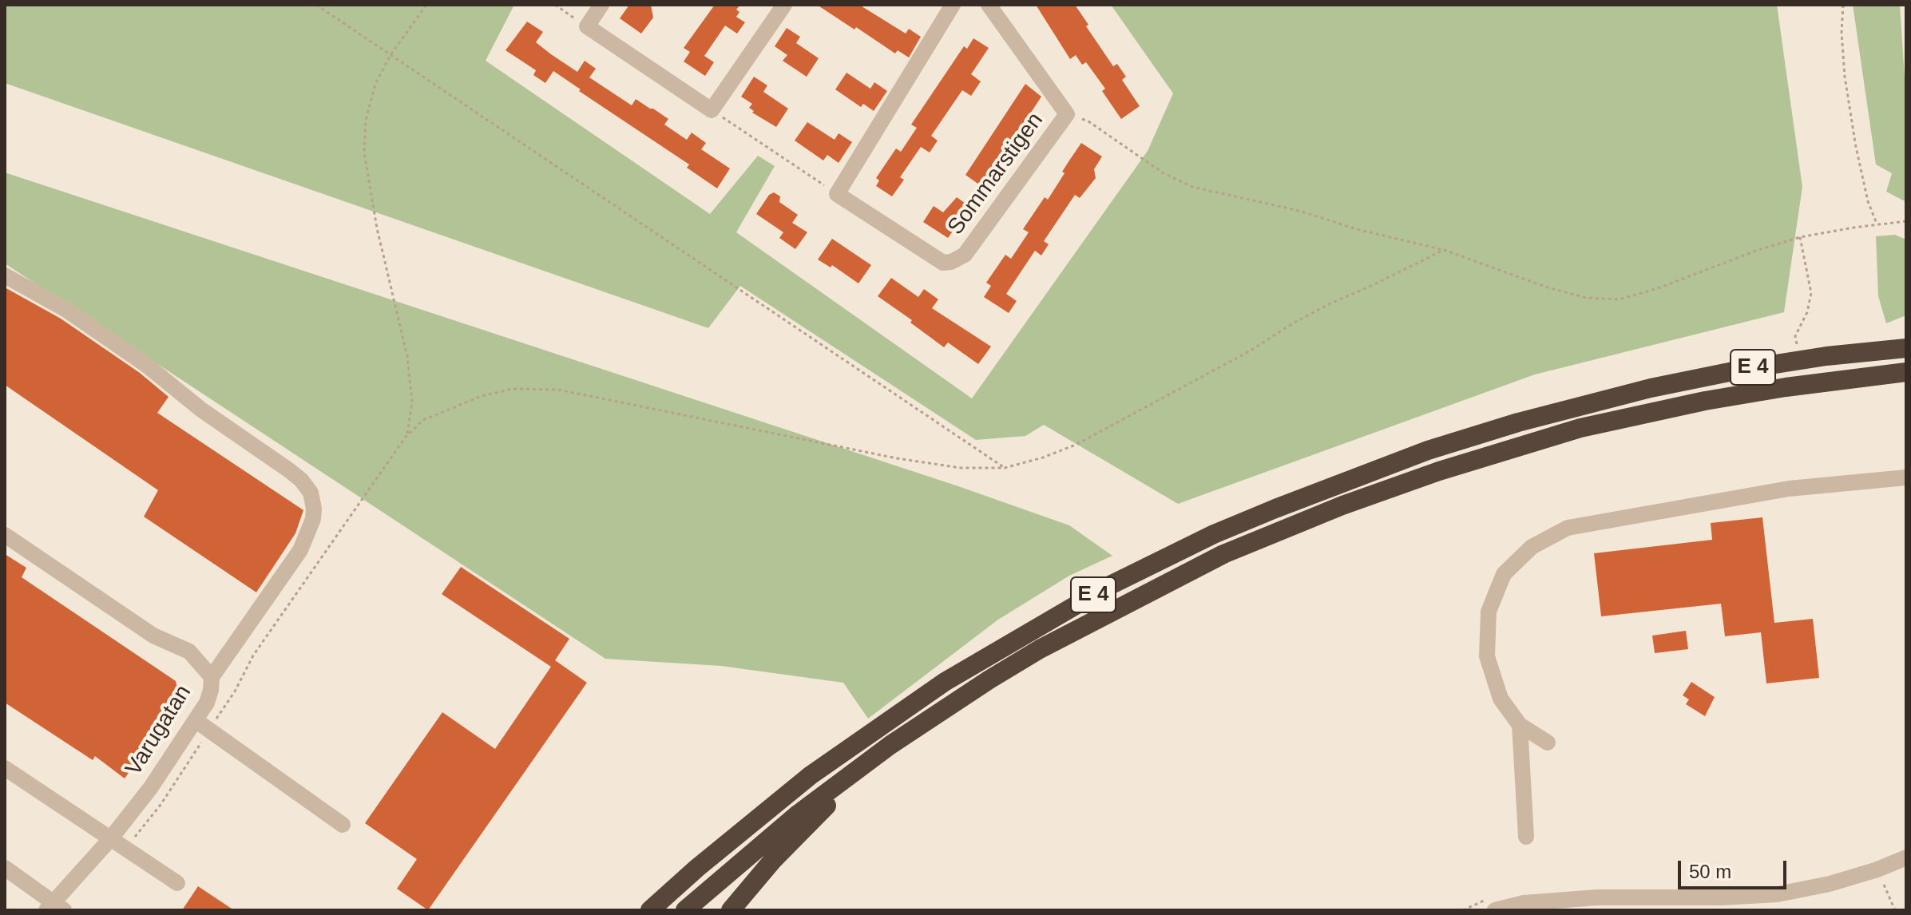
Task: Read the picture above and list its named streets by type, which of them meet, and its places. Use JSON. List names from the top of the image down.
{
  "streets": {
    "highway": ["E 4"],
    "street": ["Sommarstigen", "Varugatan"]
  },
  "scale_bar": "50 m"
}
